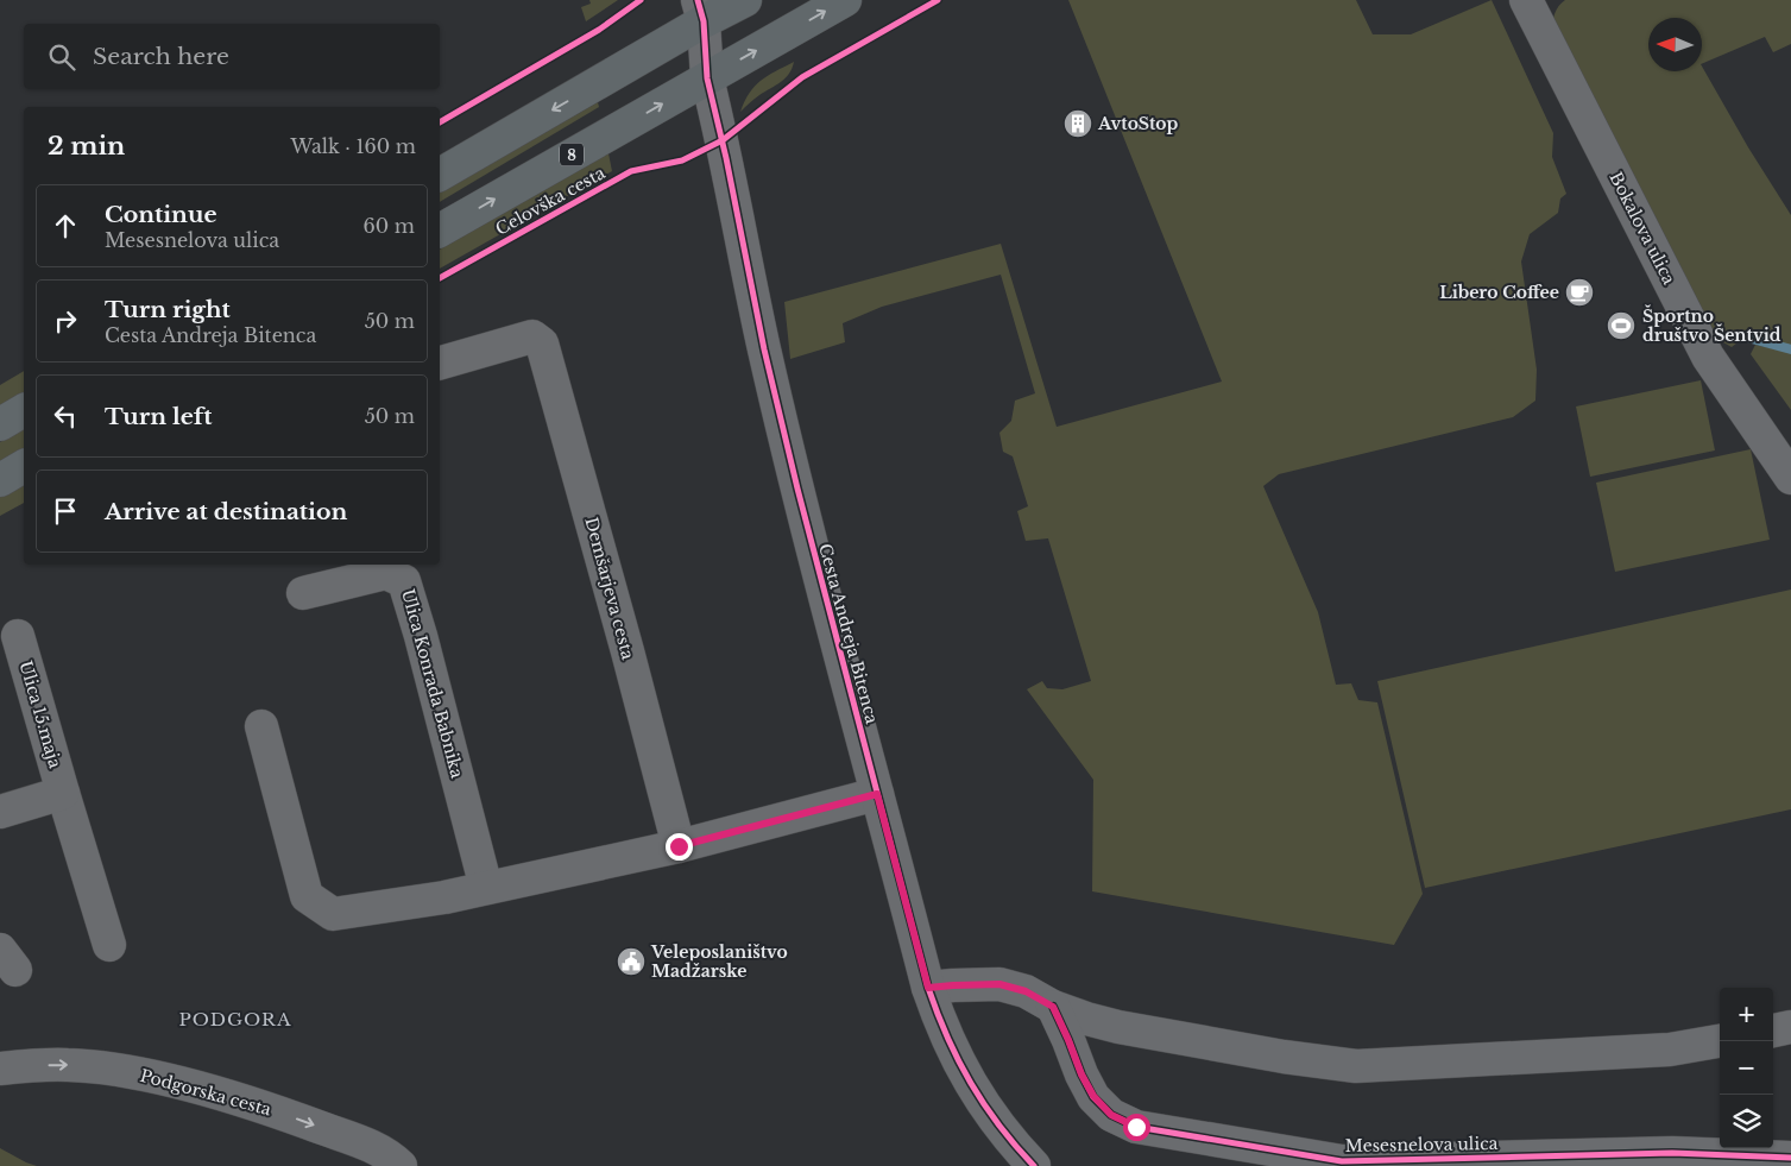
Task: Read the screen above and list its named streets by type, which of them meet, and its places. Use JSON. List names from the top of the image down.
{
  "streets": {
    "main road": ["8", "Celovška cesta"],
    "street": [
      "Bokalova ulica",
      "Demšarjeva cesta",
      "Cesta Andreja Bitenca",
      "Ulica Konrada Babnika",
      "Ulica 15.maja",
      "Podgorska cesta",
      "Mesesnelova ulica"
    ]
  },
  "crossings": [
    ["Celovška cesta", "Cesta Andreja Bitenca"]
  ],
  "one_way": ["Podgorska cesta"],
  "districts": ["PODGORA"],
  "places": {
    "building": ["AvtoStop"],
    "cafe": ["Libero Coffee"],
    "sports": ["Športno društvo Šentvid"],
    "public building": ["Veleposlaništvo Madžarske"]
  },
  "north": "left",
  "page": {
    "search": "Search here",
    "heading": ["2 min", "Walk · 160 m"],
    "list": [
      ["Continue", "Mesesnelova ulica", "60 m"],
      ["Turn right", "Cesta Andreja Bitenca", "50 m"],
      ["Turn left", "50 m"],
      "Arrive at destination"
    ],
    "map_buttons": ["+", "−"]
  }
}
